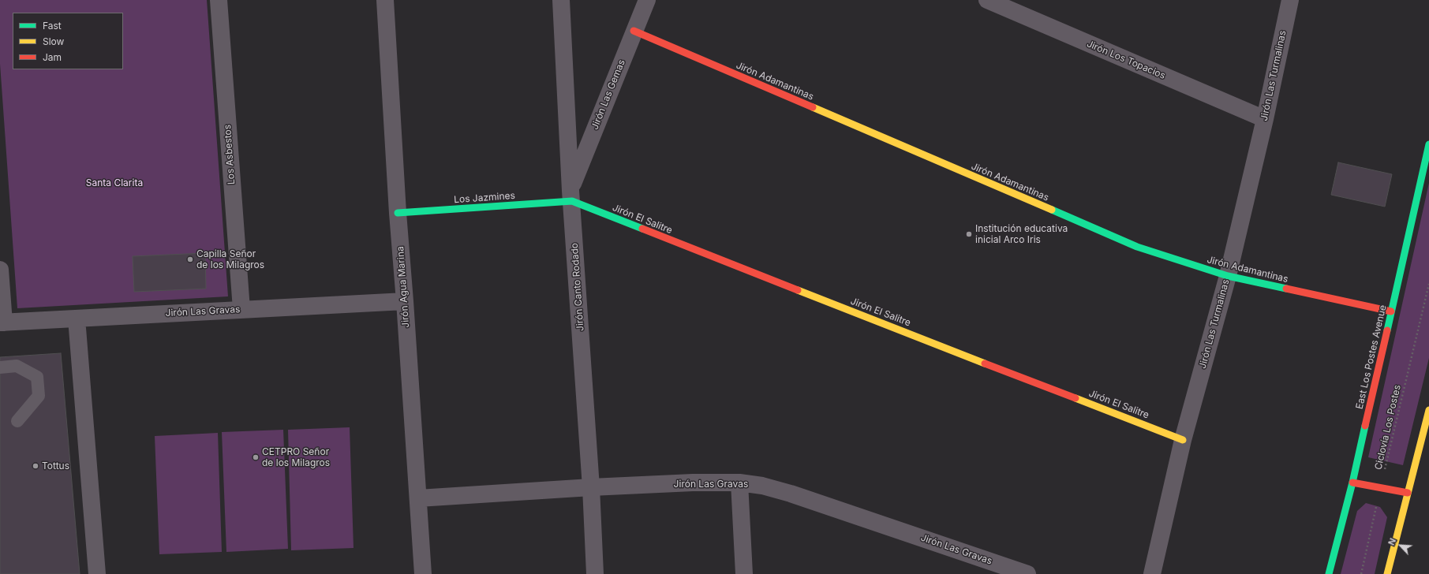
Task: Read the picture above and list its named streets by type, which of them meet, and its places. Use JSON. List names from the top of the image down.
{
  "streets": {
    "street": [
      "Jirón Los Topacios",
      "Jirón Las Turmalinas",
      "Jirón Adamantinas",
      "Jirón Las Gemas",
      "Los Asbestos",
      "Los Jazmines",
      "Jirón El Salitre",
      "Jirón Agua Marina",
      "Jirón Canto Rodado",
      "Jirón Las Gravas",
      "East Los Postes Avenue"
    ],
    "path": ["Ciclovía Los Postes"]
  },
  "crossings": [
    ["Jirón Los Topacios", "Jirón Las Turmalinas"],
    ["Jirón Las Turmalinas", "Jirón Adamantinas"],
    ["Jirón Las Turmalinas", "Jirón El Salitre"],
    ["Jirón Adamantinas", "Jirón Las Gemas"],
    ["Jirón Adamantinas", "East Los Postes Avenue"],
    ["Jirón Las Gemas", "Los Jazmines"],
    ["Jirón Las Gemas", "Jirón El Salitre"],
    ["Jirón Las Gemas", "Jirón Canto Rodado"],
    ["Los Asbestos", "Jirón Las Gravas"],
    ["Los Jazmines", "Jirón El Salitre"],
    ["Los Jazmines", "Jirón Agua Marina"],
    ["Los Jazmines", "Jirón Canto Rodado"],
    ["Jirón El Salitre", "Jirón Canto Rodado"],
    ["Jirón Agua Marina", "Jirón Las Gravas"],
    ["Jirón Canto Rodado", "Jirón Las Gravas"]
  ],
  "parks": ["Santa Clarita"],
  "places": [
    "Institución educativa inicial Arco Iris",
    "Capilla Señor de los Milagros",
    "CETPRO Señor de los Milagros",
    "Tottus"
  ],
  "legend": ["Fast", "Slow", "Jam"],
  "north": "top left"
}
